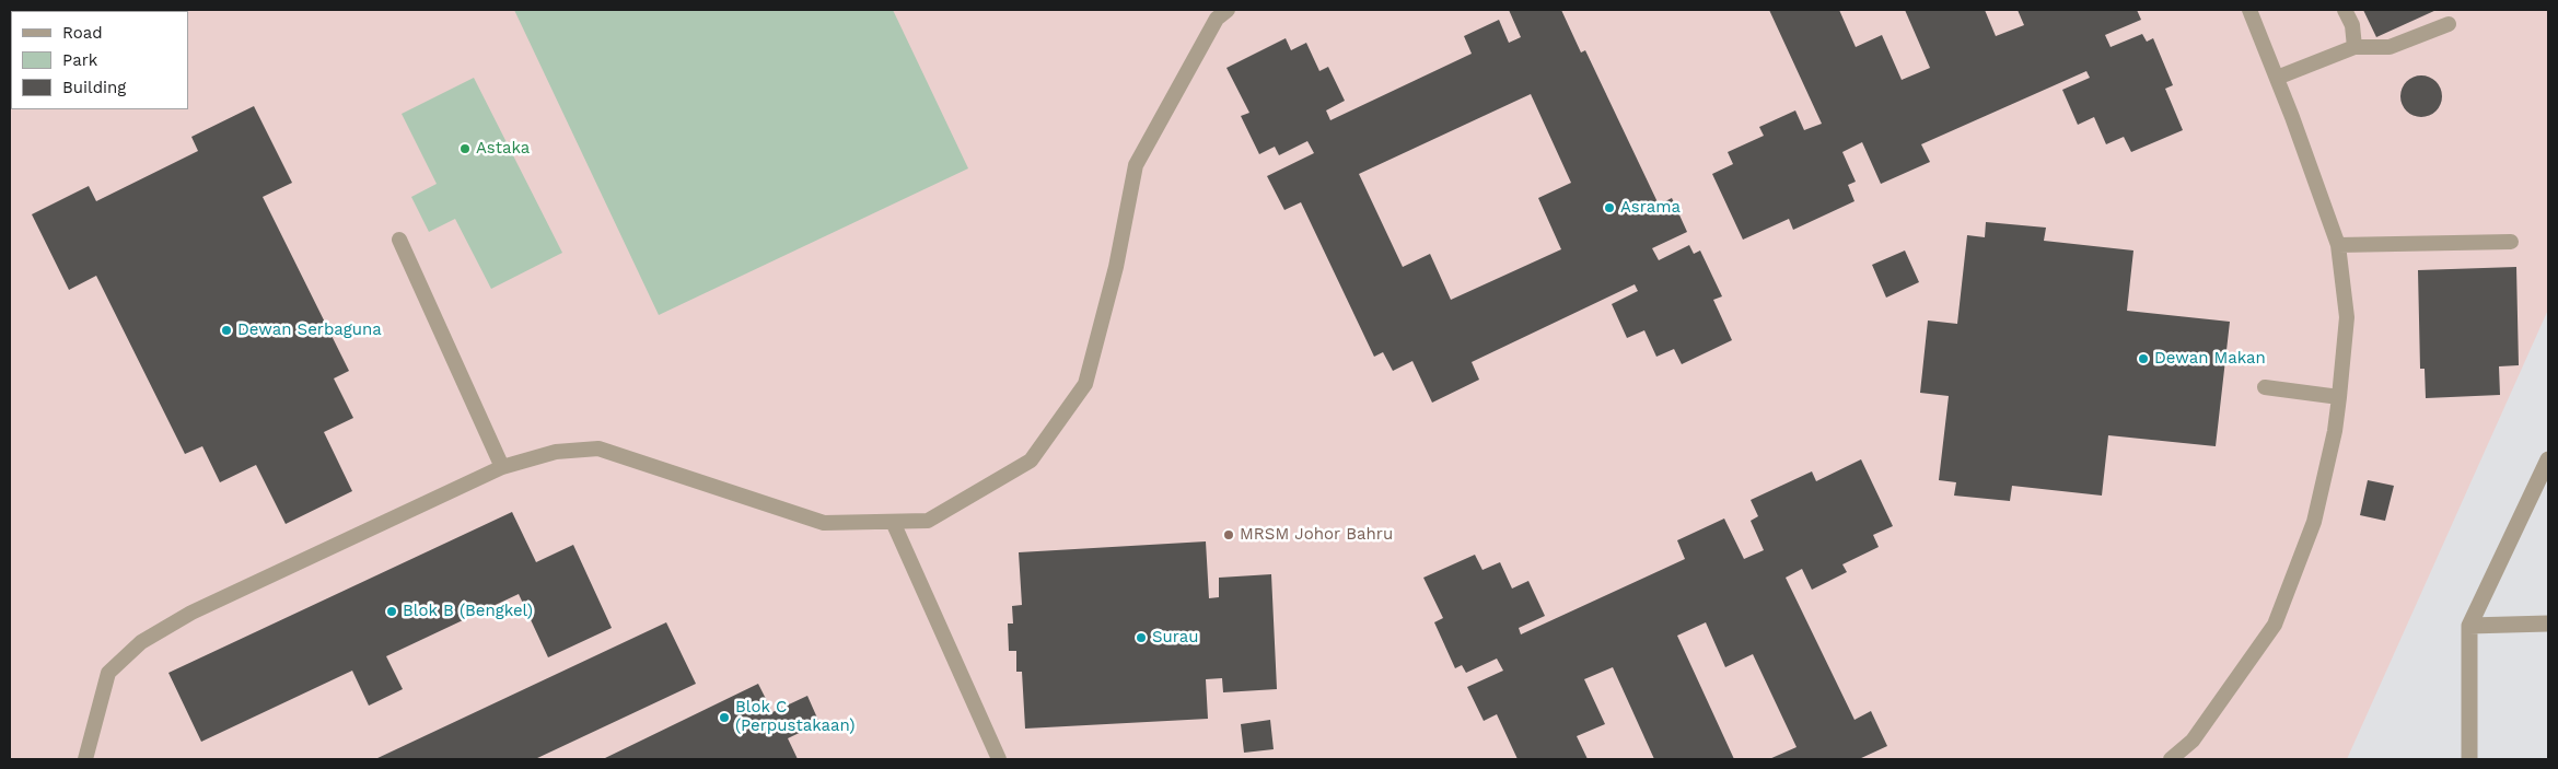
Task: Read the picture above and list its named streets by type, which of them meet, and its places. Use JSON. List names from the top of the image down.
{
  "places": [
    "Astaka",
    "Asrama",
    "Dewan Serbaguna",
    "Dewan Makan",
    "MRSM Johor Bahru",
    "Blok B (Bengkel)",
    "Surau",
    "Blok C (Perpustakaan)"
  ],
  "legend": ["Road", "Park", "Building"]
}
